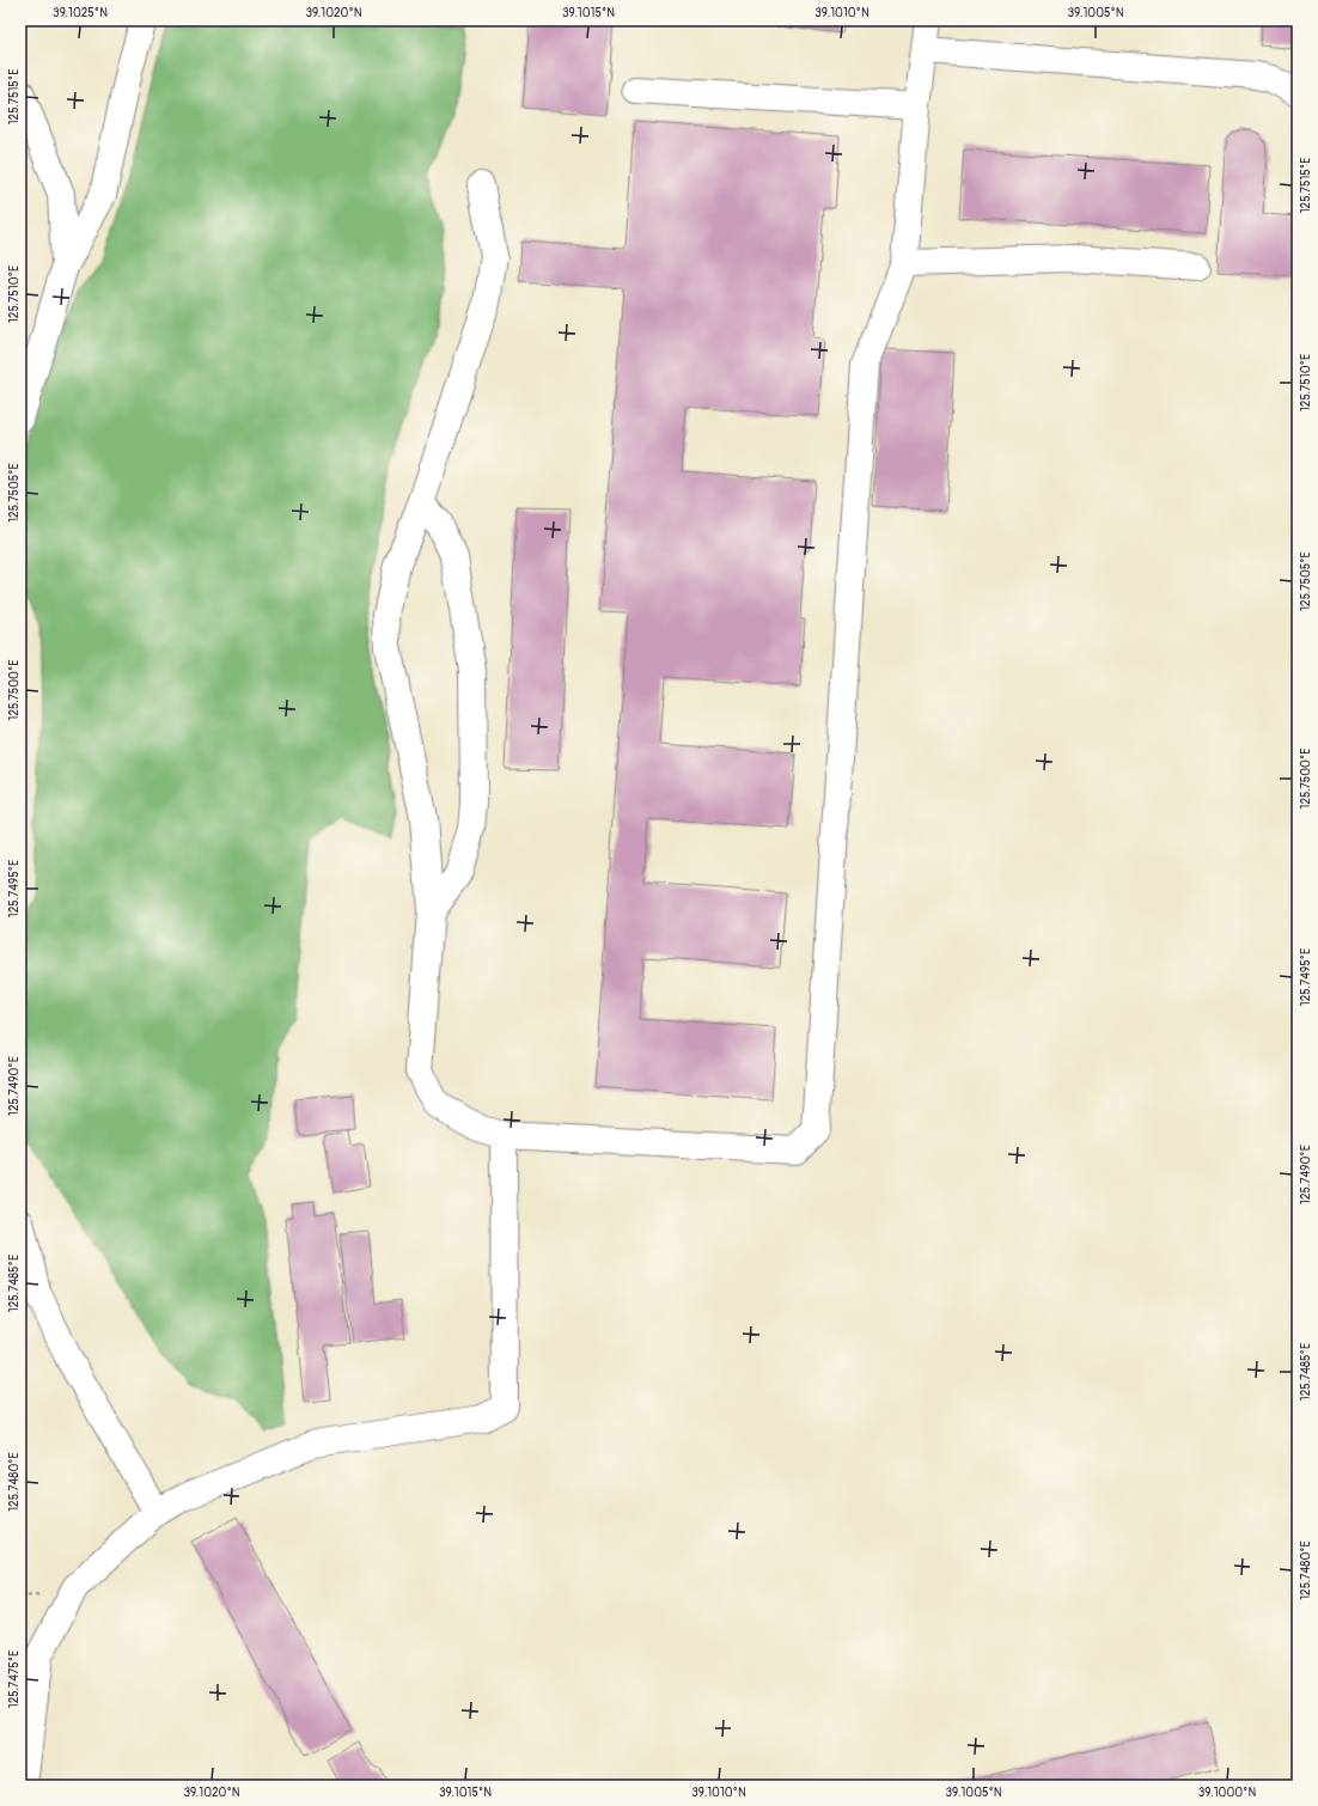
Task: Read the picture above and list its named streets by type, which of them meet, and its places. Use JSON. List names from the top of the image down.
{
  "coordinates": [
    "39.1025°N",
    "39.1020°N",
    "39.1015°N",
    "39.1010°N",
    "39.1005°N",
    "125.7515°E",
    "125.7510°E",
    "125.7505°E",
    "125.7500°E",
    "125.7495°E",
    "125.7490°E",
    "125.7485°E",
    "125.7480°E",
    "125.7475°E",
    "39.1000°N"
  ]
}
